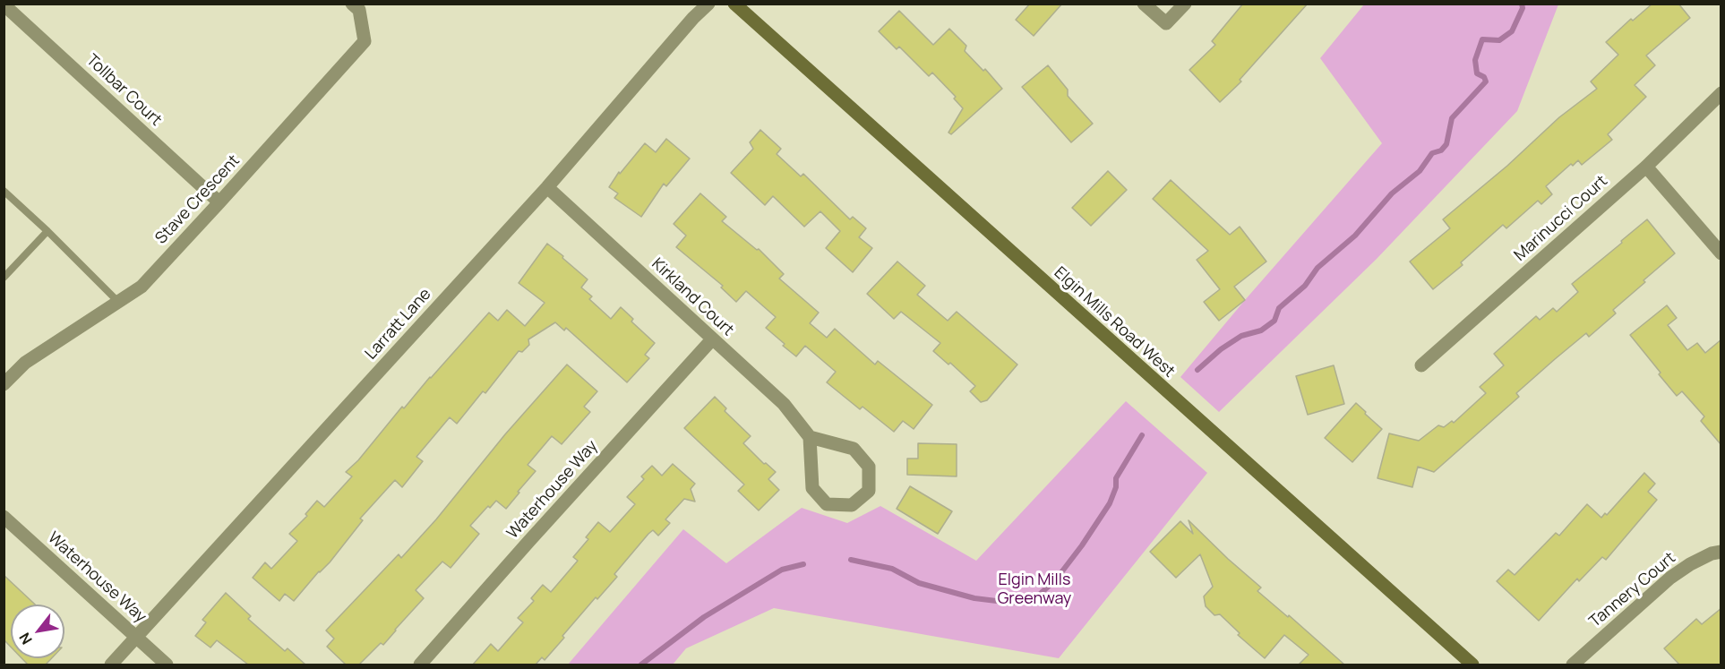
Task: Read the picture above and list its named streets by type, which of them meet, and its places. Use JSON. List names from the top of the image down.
{
  "streets": {
    "main road": ["Elgin Mills Road West"],
    "street": [
      "Tollbar Court",
      "Stave Crescent",
      "Marinucci Court",
      "Kirkland Court",
      "Larratt Lane",
      "Waterhouse Way",
      "Tannery Court"
    ]
  },
  "crossings": [
    ["Tollbar Court", "Stave Crescent"],
    ["Kirkland Court", "Larratt Lane"],
    ["Kirkland Court", "Waterhouse Way"],
    ["Larratt Lane", "Waterhouse Way"]
  ],
  "parks": ["Elgin Mills Greenway"],
  "north": "bottom left"
}
